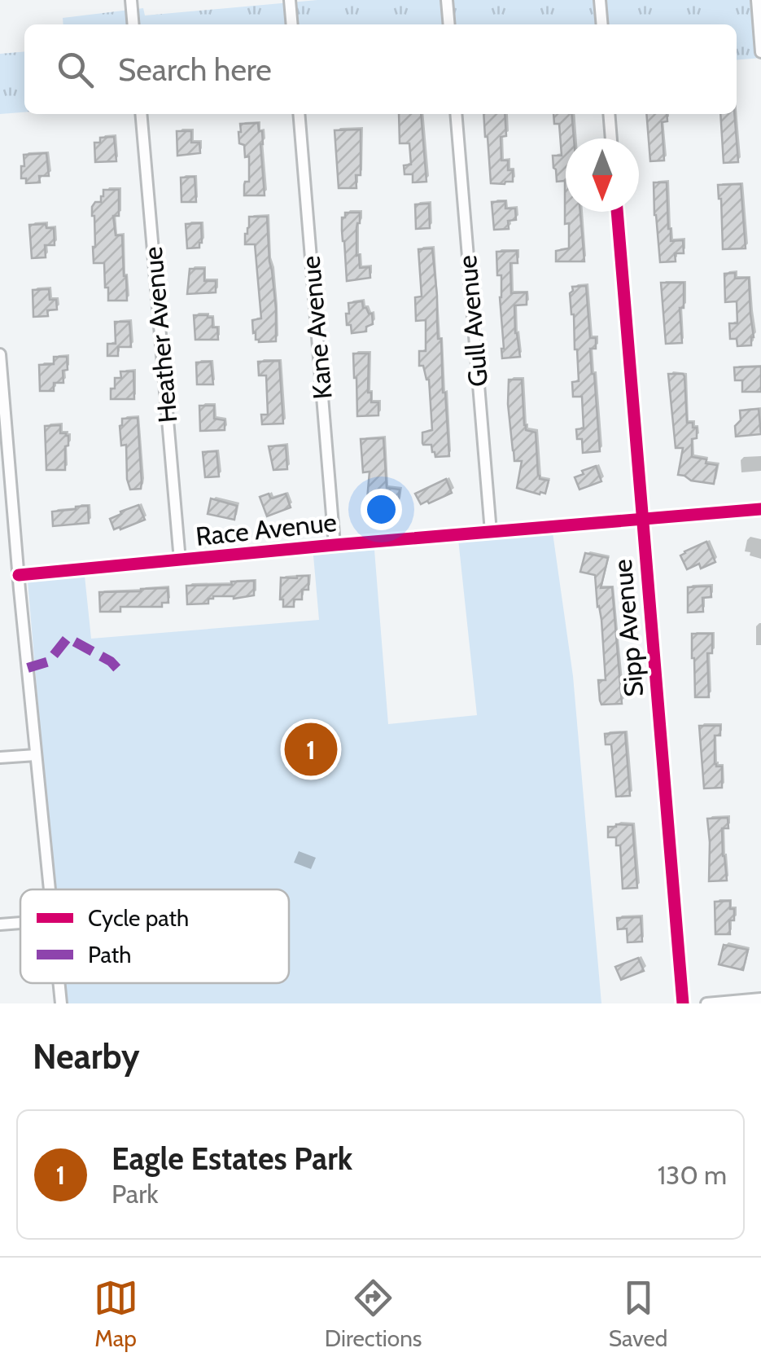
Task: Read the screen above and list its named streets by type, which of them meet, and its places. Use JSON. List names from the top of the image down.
{
  "streets": {
    "street": [
      "Gull Avenue",
      "Kane Avenue",
      "Heather Avenue",
      "Race Avenue",
      "Sipp Avenue"
    ]
  },
  "crossings": [
    ["Gull Avenue", "Race Avenue"],
    ["Kane Avenue", "Race Avenue"],
    ["Heather Avenue", "Race Avenue"],
    ["Race Avenue", "Sipp Avenue"]
  ],
  "legend": ["Cycle path", "Path"],
  "north": "bottom",
  "page": {
    "search": "Search here",
    "pins": "1",
    "heading": "Nearby",
    "list": [
      {
        "mark": "1",
        "name": "Eagle Estates Park",
        "note": "Park",
        "value": "130 m"
      }
    ],
    "nav": ["Map", "Directions", "Saved"]
  }
}
